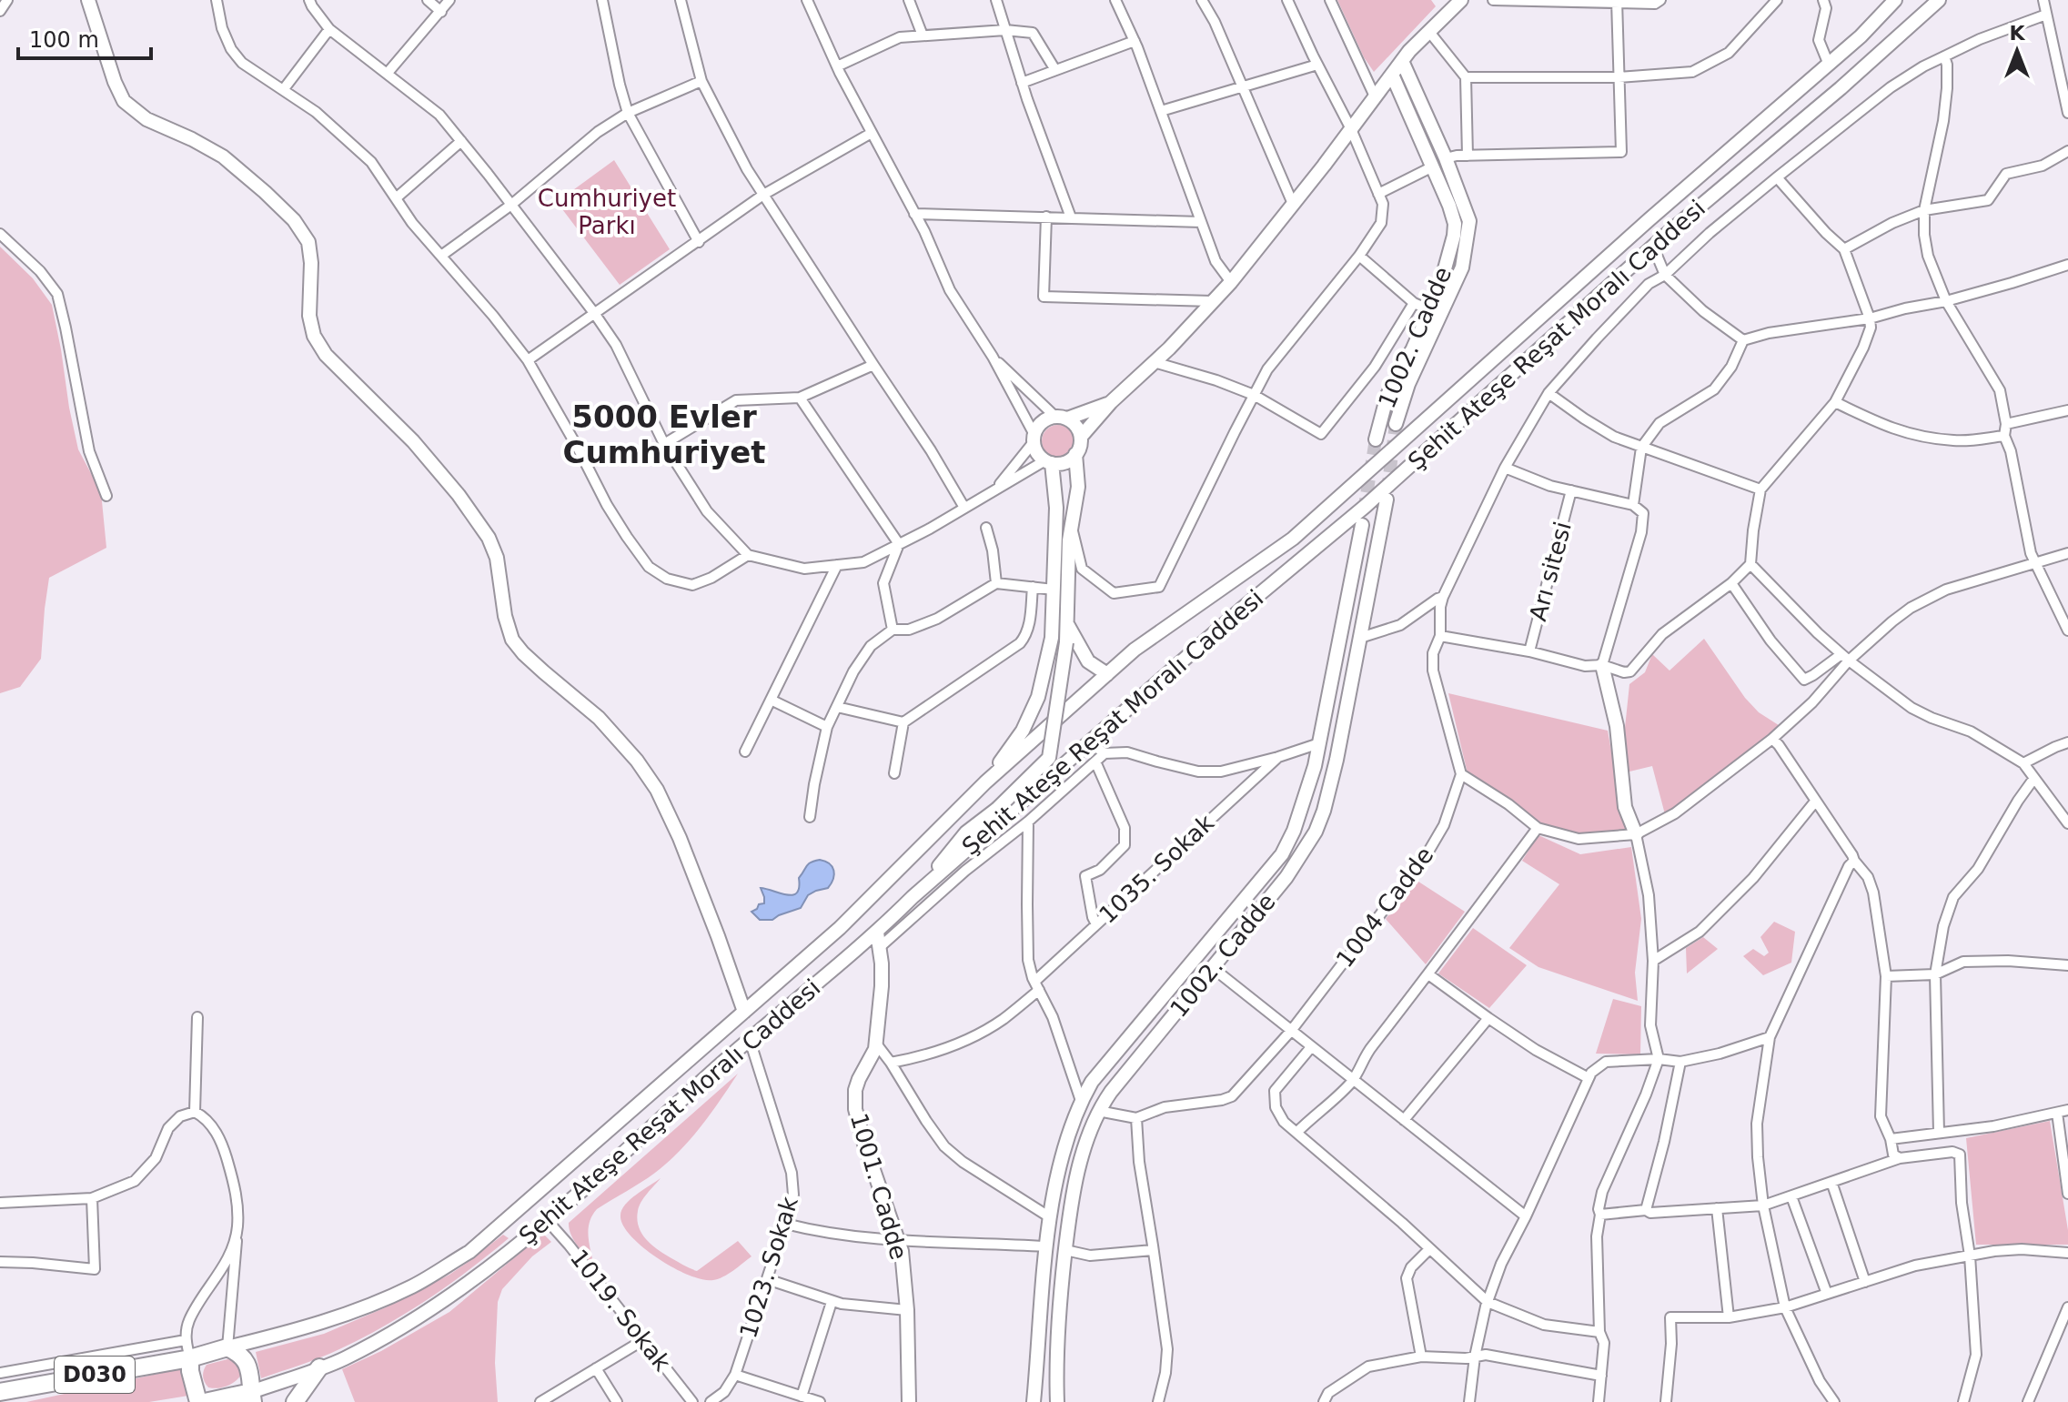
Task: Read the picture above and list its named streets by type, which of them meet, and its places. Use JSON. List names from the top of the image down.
{
  "streets": {
    "highway": ["D030"],
    "main road": ["Şehit Ateşe Reşat Moralı Caddesi", "1002. Cadde", "1001. Cadde"],
    "street": [
      "Arı sitesi",
      "1035. Sokak",
      "1004 Cadde",
      "1023. Sokak",
      "1019. Sokak"
    ]
  },
  "crossings": [
    ["Şehit Ateşe Reşat Moralı Caddesi", "1001. Cadde"],
    ["Şehit Ateşe Reşat Moralı Caddesi", "1023. Sokak"],
    ["Şehit Ateşe Reşat Moralı Caddesi", "1019. Sokak"]
  ],
  "districts": ["5000 Evler Cumhuriyet"],
  "parks": ["Cumhuriyet Parkı"],
  "scale_bar": "100 m",
  "north": "top"
}
